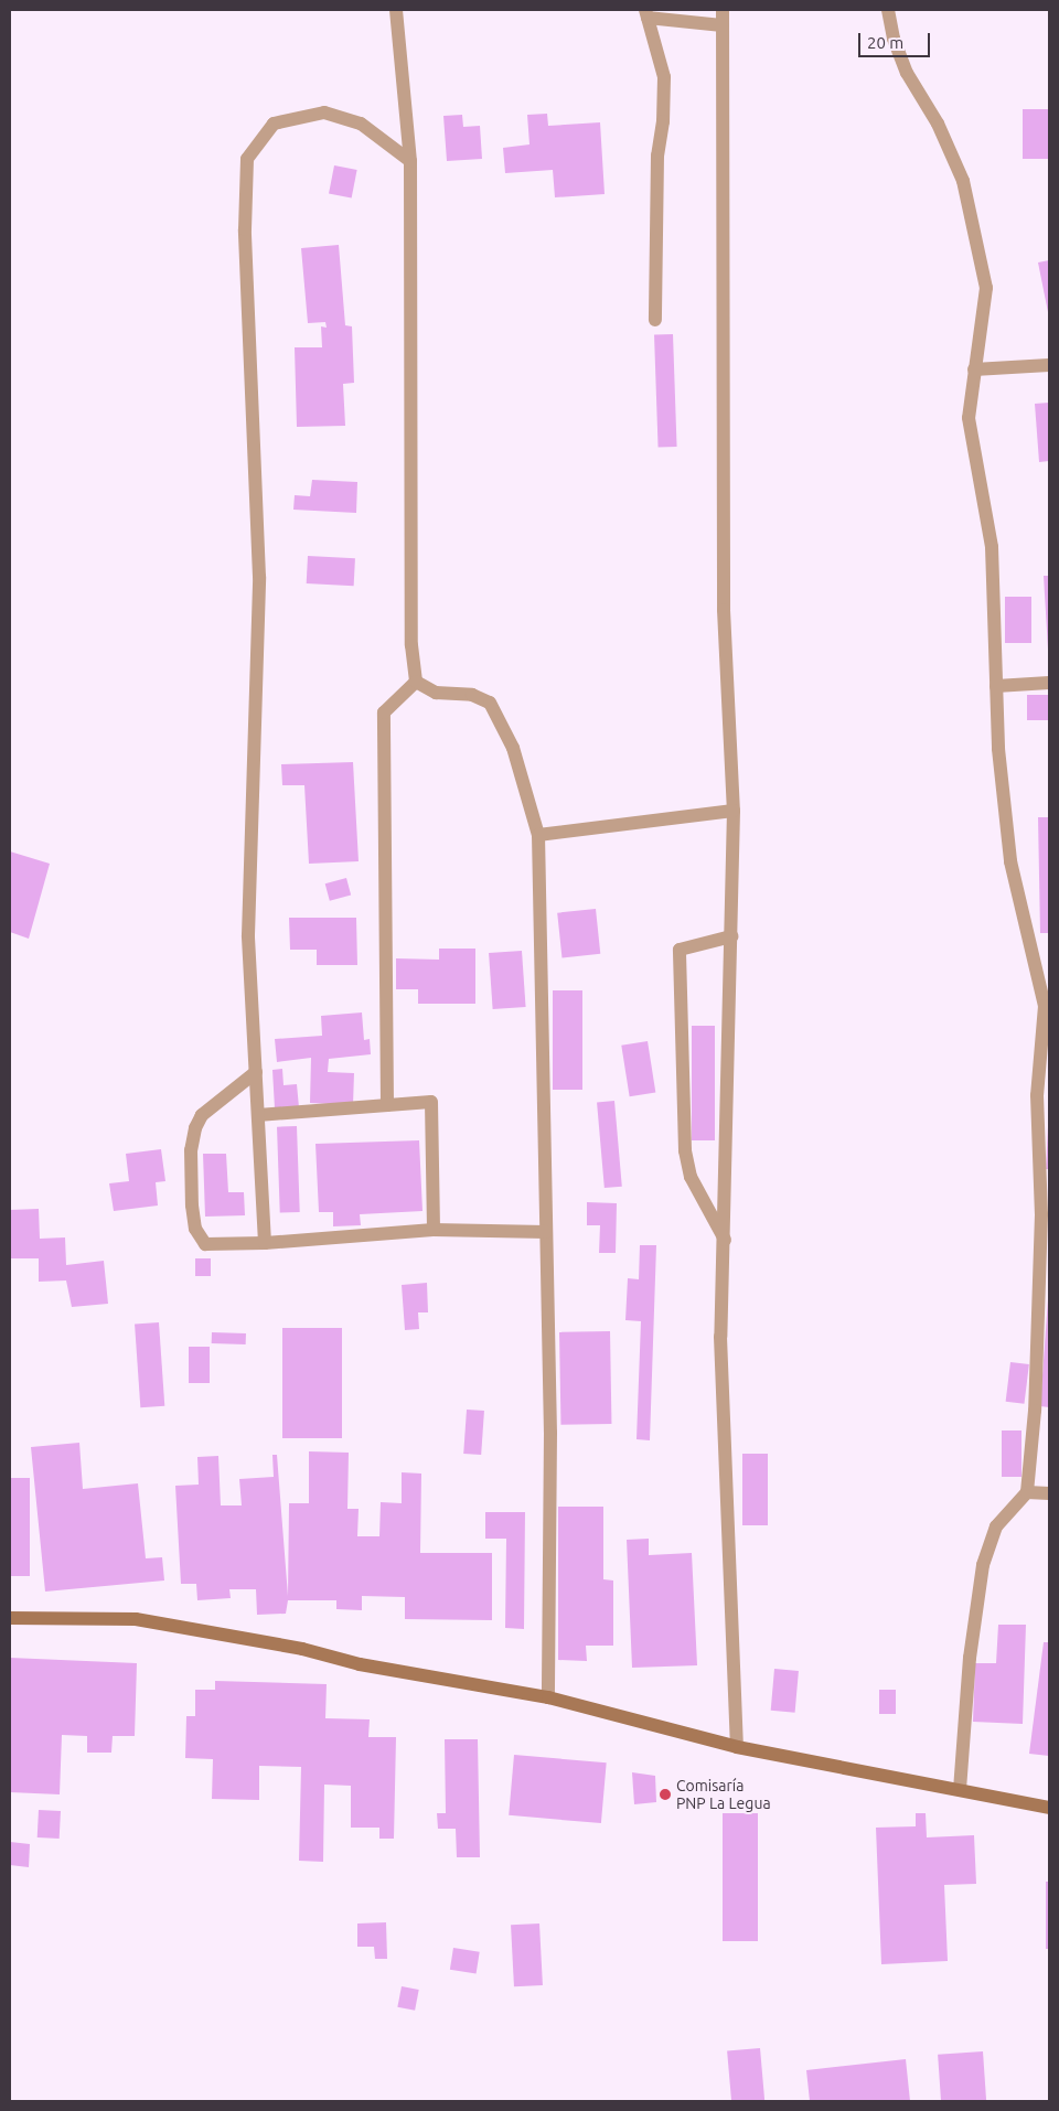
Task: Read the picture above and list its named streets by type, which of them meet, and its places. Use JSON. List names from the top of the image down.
{
  "places": ["Comisaría PNP La Legua"],
  "scale_bar": "20 m"
}
